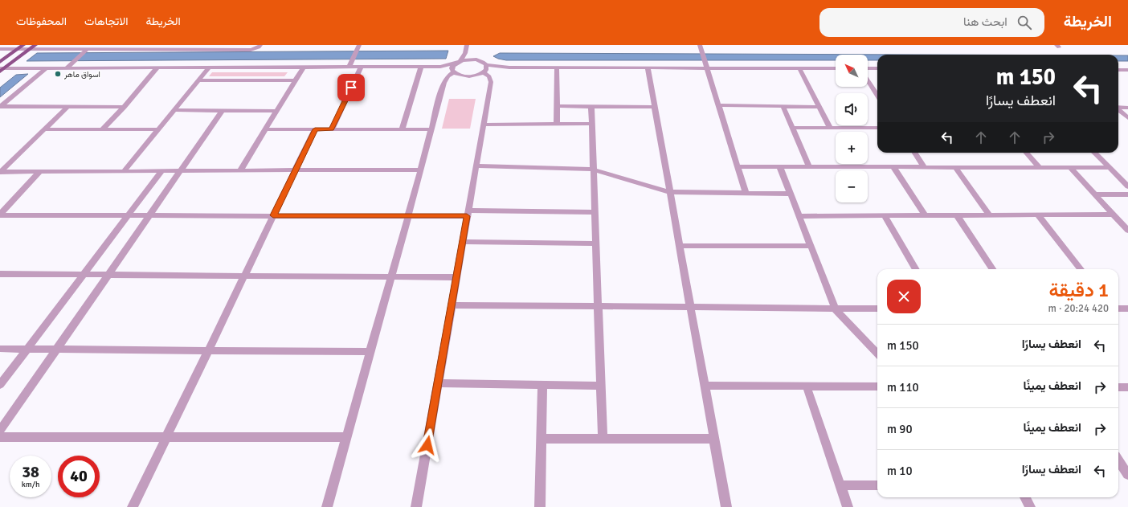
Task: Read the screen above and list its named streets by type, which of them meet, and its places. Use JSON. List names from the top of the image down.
{
  "places": ["اسواق ماهر"],
  "north": "top left",
  "page": {
    "header": "الخريطة",
    "search": "ابحث هنا",
    "nav": ["الخريطة", "الاتجاهات", "المحفوظات"],
    "map_buttons": ["+", "−"],
    "turn": ["150 m", "انعطف يسارًا"],
    "heading": ["1 دقيقة", "420 m · 20:24"],
    "list": [
      {
        "name": "انعطف يسارًا",
        "value": "150 m"
      },
      {
        "name": "انعطف يمينًا",
        "value": "110 m"
      },
      {
        "name": "انعطف يمينًا",
        "value": "90 m"
      },
      {
        "name": "انعطف يسارًا",
        "value": "10 m"
      }
    ],
    "speed": "38 km/h",
    "limit": "40"
  }
}
